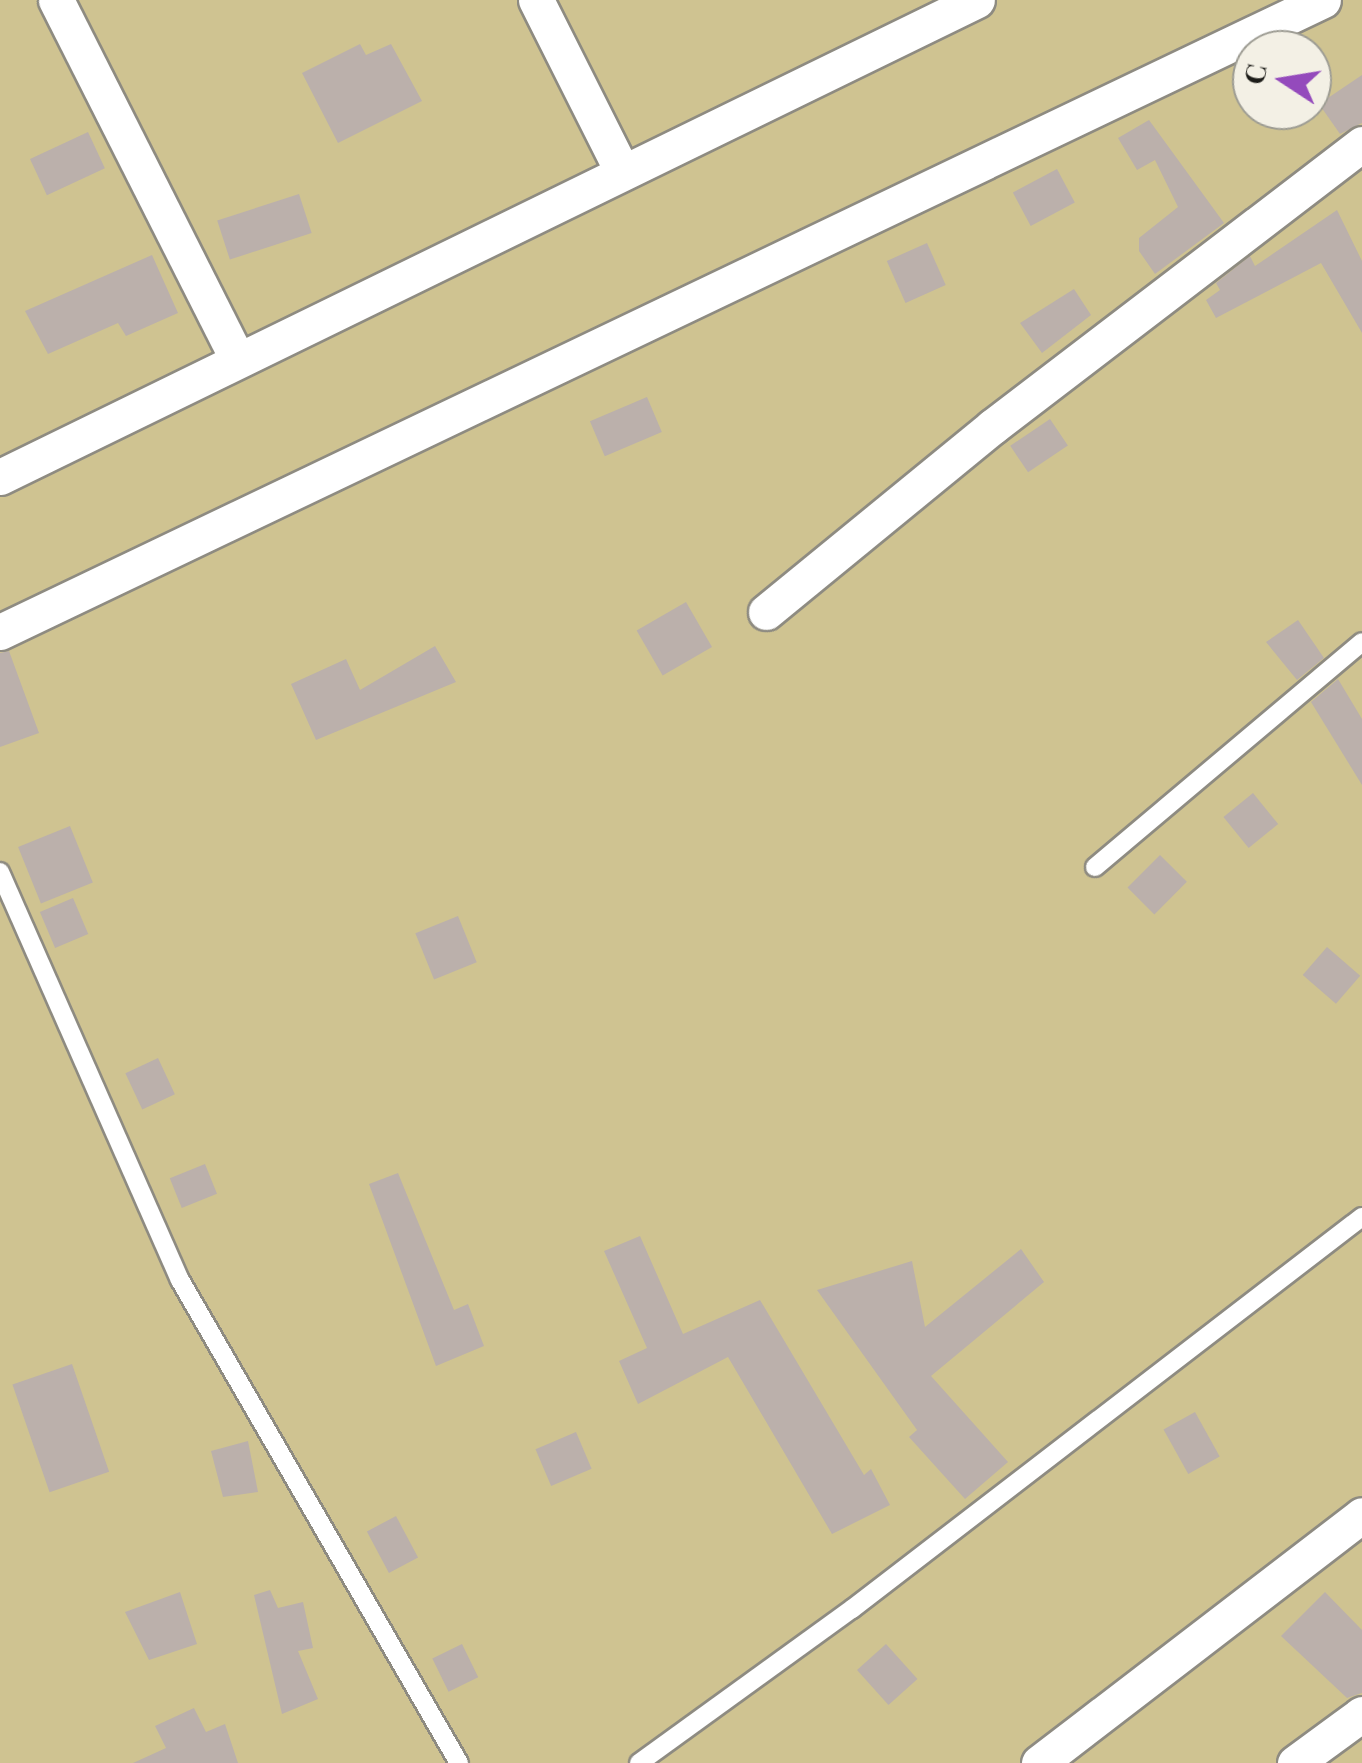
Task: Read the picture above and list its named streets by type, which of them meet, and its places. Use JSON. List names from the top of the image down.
{
  "north": "left"
}
